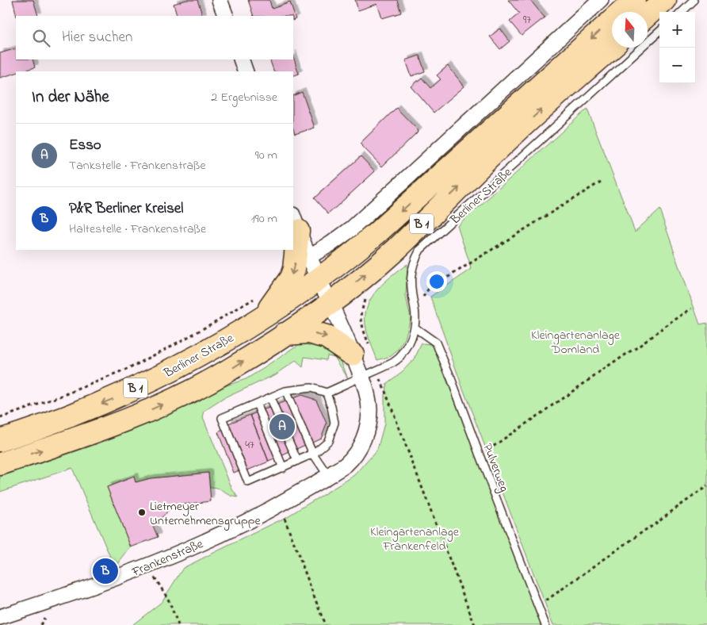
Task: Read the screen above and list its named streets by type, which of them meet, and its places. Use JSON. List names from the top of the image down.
{
  "streets": {
    "main road": ["Berliner Straße", "B 1"],
    "street": ["Frankenstraße"],
    "lane": ["Pulverweg"]
  },
  "crossings": [
    ["Berliner Straße", "B 1"],
    ["Berliner Straße", "Pulverweg"],
    ["Berliner Straße", "Frankenstraße"]
  ],
  "parks": ["Kleingartenanlage Domland", "Kleingartenanlage Frankenfeld"],
  "places": ["Lietmeyer Unternehmensgruppe"],
  "house_numbers": ["97", "47"],
  "north": "top",
  "page": {
    "map_buttons": ["+", "−"],
    "search": "Hier suchen",
    "heading": ["In der Nähe", "2 Ergebnisse"],
    "list": [
      {
        "mark": "A",
        "name": "Esso",
        "note": "Tankstelle · Frankenstraße",
        "value": "90 m"
      },
      {
        "mark": "B",
        "name": "P&R Berliner Kreisel",
        "note": "Haltestelle · Frankenstraße",
        "value": "190 m"
      }
    ],
    "pins": ["A", "B"]
  }
}
